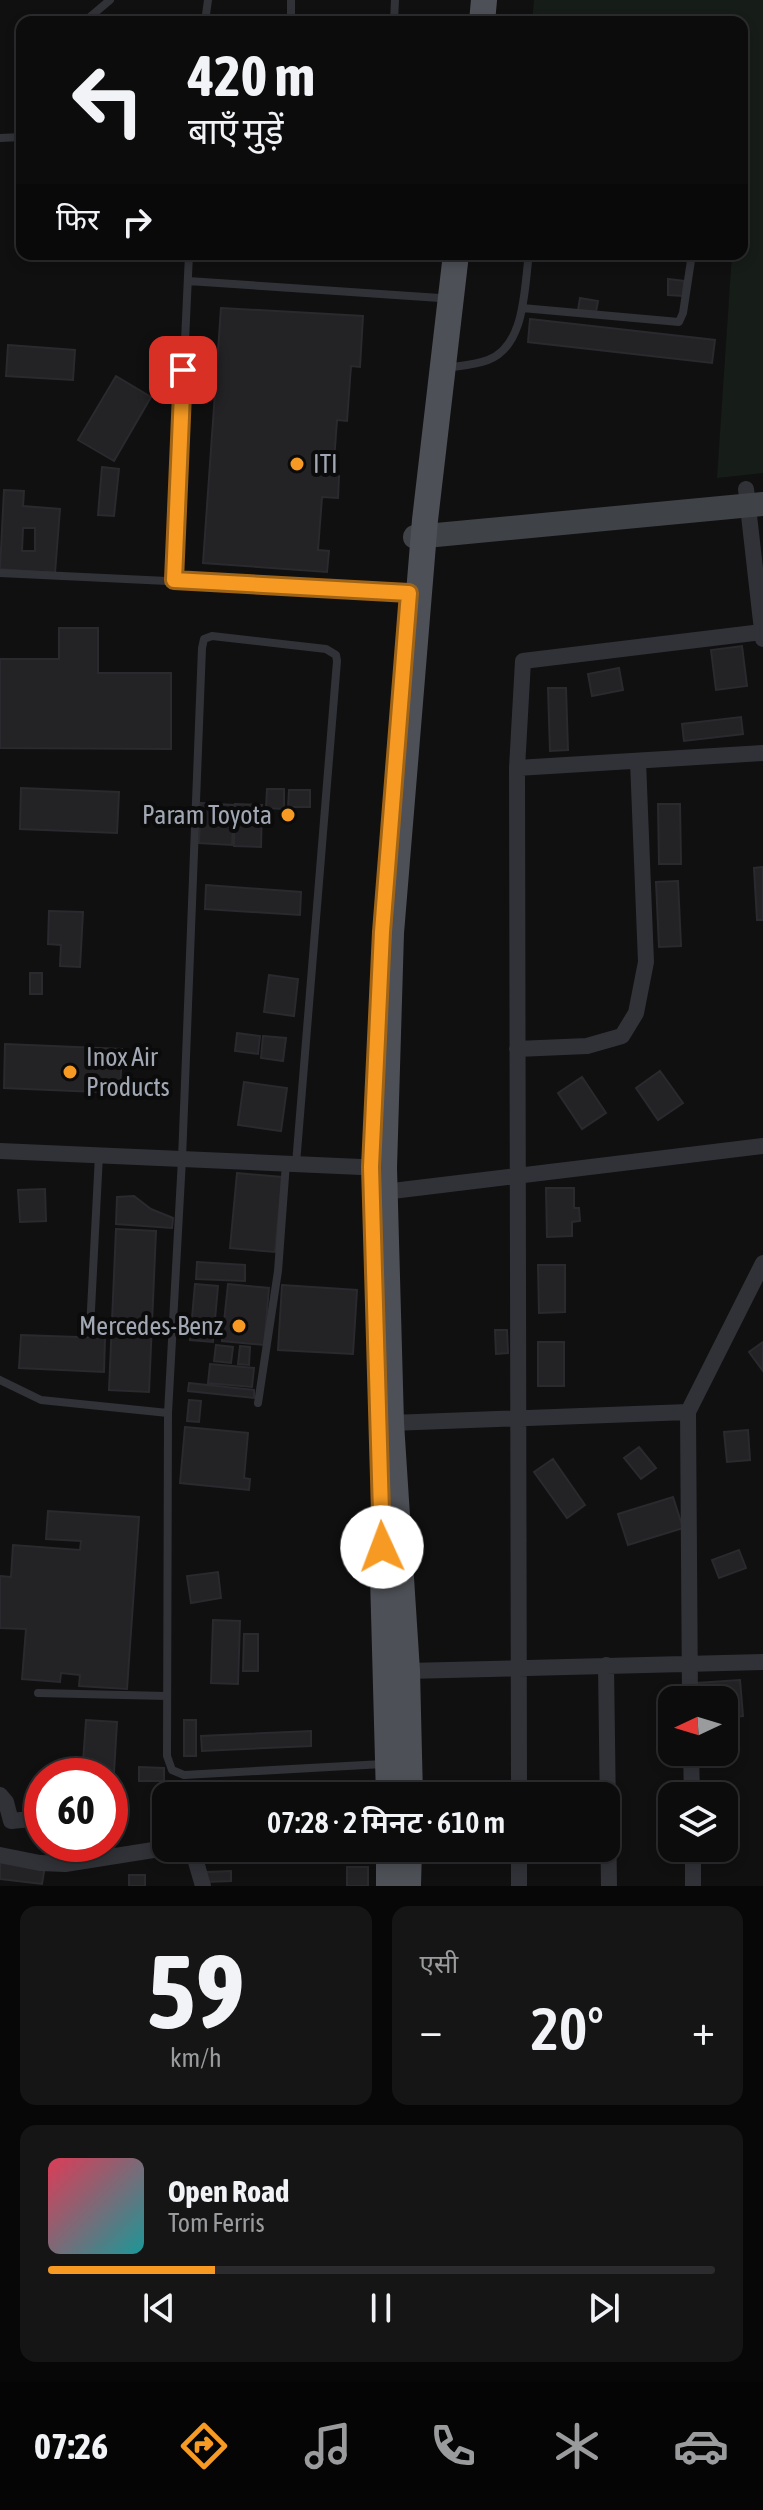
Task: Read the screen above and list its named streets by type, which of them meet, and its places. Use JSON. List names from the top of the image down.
{
  "places": [
    "ITI",
    "Param Toyota",
    "Inox Air Products",
    "Mercedes-Benz"
  ],
  "north": "left",
  "page": {
    "turn": ["420 m", "बाएँ मुड़ें"],
    "then": "फिर",
    "limit": "60",
    "trip": "07:28 · 2 मिनट · 610 m",
    "tile": [
      ["59", "km/h"],
      "एसी"
    ],
    "heat": ["−", "20°", "+"],
    "song": ["Open Road", "Tom Ferris"],
    "tabs": "07:26"
  }
}
